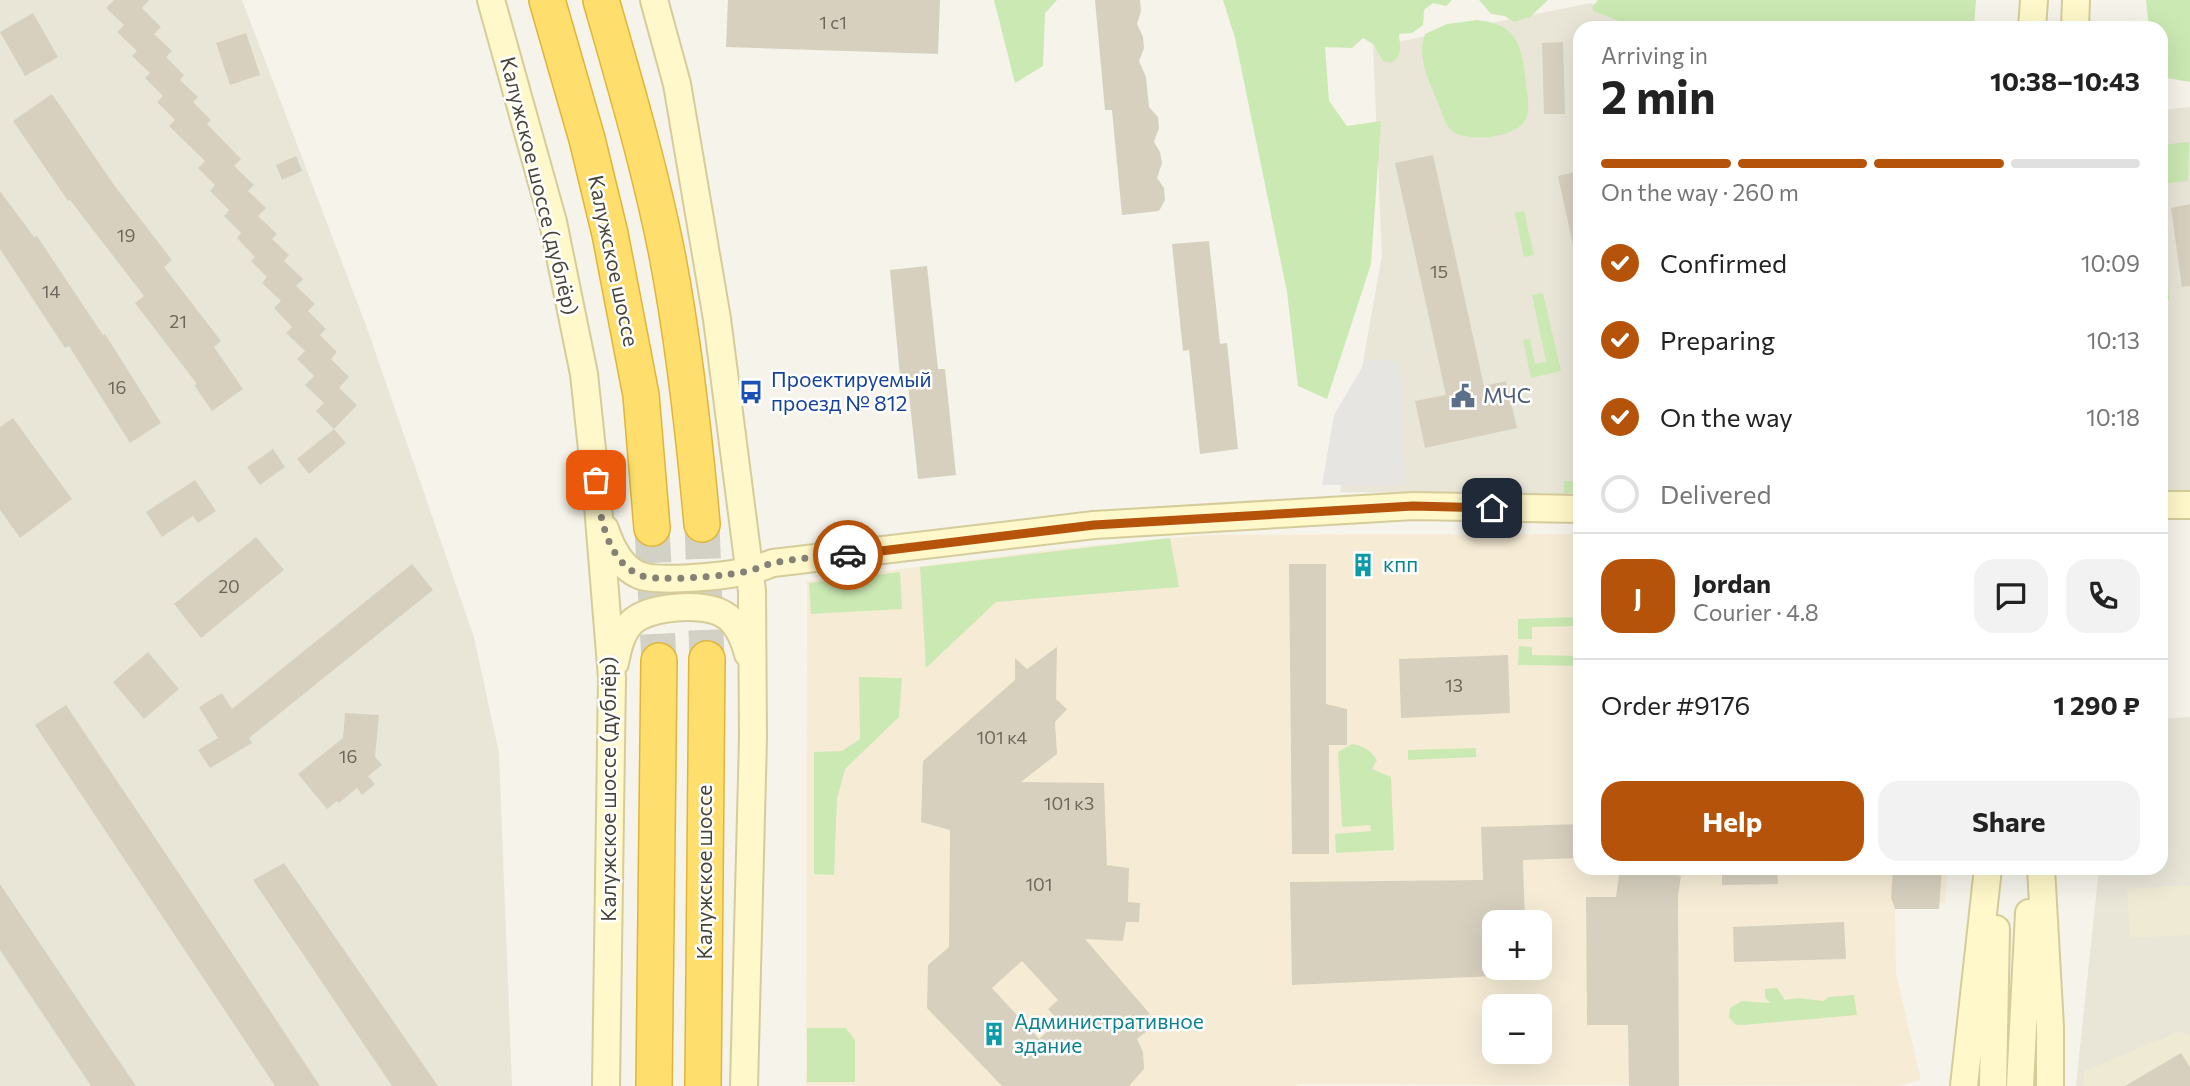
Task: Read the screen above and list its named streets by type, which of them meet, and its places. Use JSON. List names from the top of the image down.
{
  "streets": {
    "highway": ["Калужское шоссе"],
    "main road": ["Калужское шоссе (дублёр)"]
  },
  "places": {
    "bus stop": ["Проектируемый проезд № 812"],
    "public building": ["МЧС"],
    "building": ["кпп", "Административное здание"]
  },
  "house_numbers": [
    "1 с1",
    "19",
    "15",
    "14",
    "21",
    "16",
    "20",
    "13",
    "101 к4",
    "16",
    "101 к3",
    "101"
  ],
  "page": {
    "heading": ["2 min", "Arriving in", "10:38–10:43"],
    "panel": [
      "Jordan",
      "Courier · 4.8",
      "Order #9176",
      "1 290 ₽"
    ],
    "bar": "On the way · 260 m",
    "list": [
      ["Confirmed", "10:09"],
      ["Preparing", "10:13"],
      ["On the way", "10:18"],
      "Delivered"
    ],
    "round": "J",
    "buttons": ["Help", "Share"],
    "map_buttons": ["+", "−"]
  }
}
